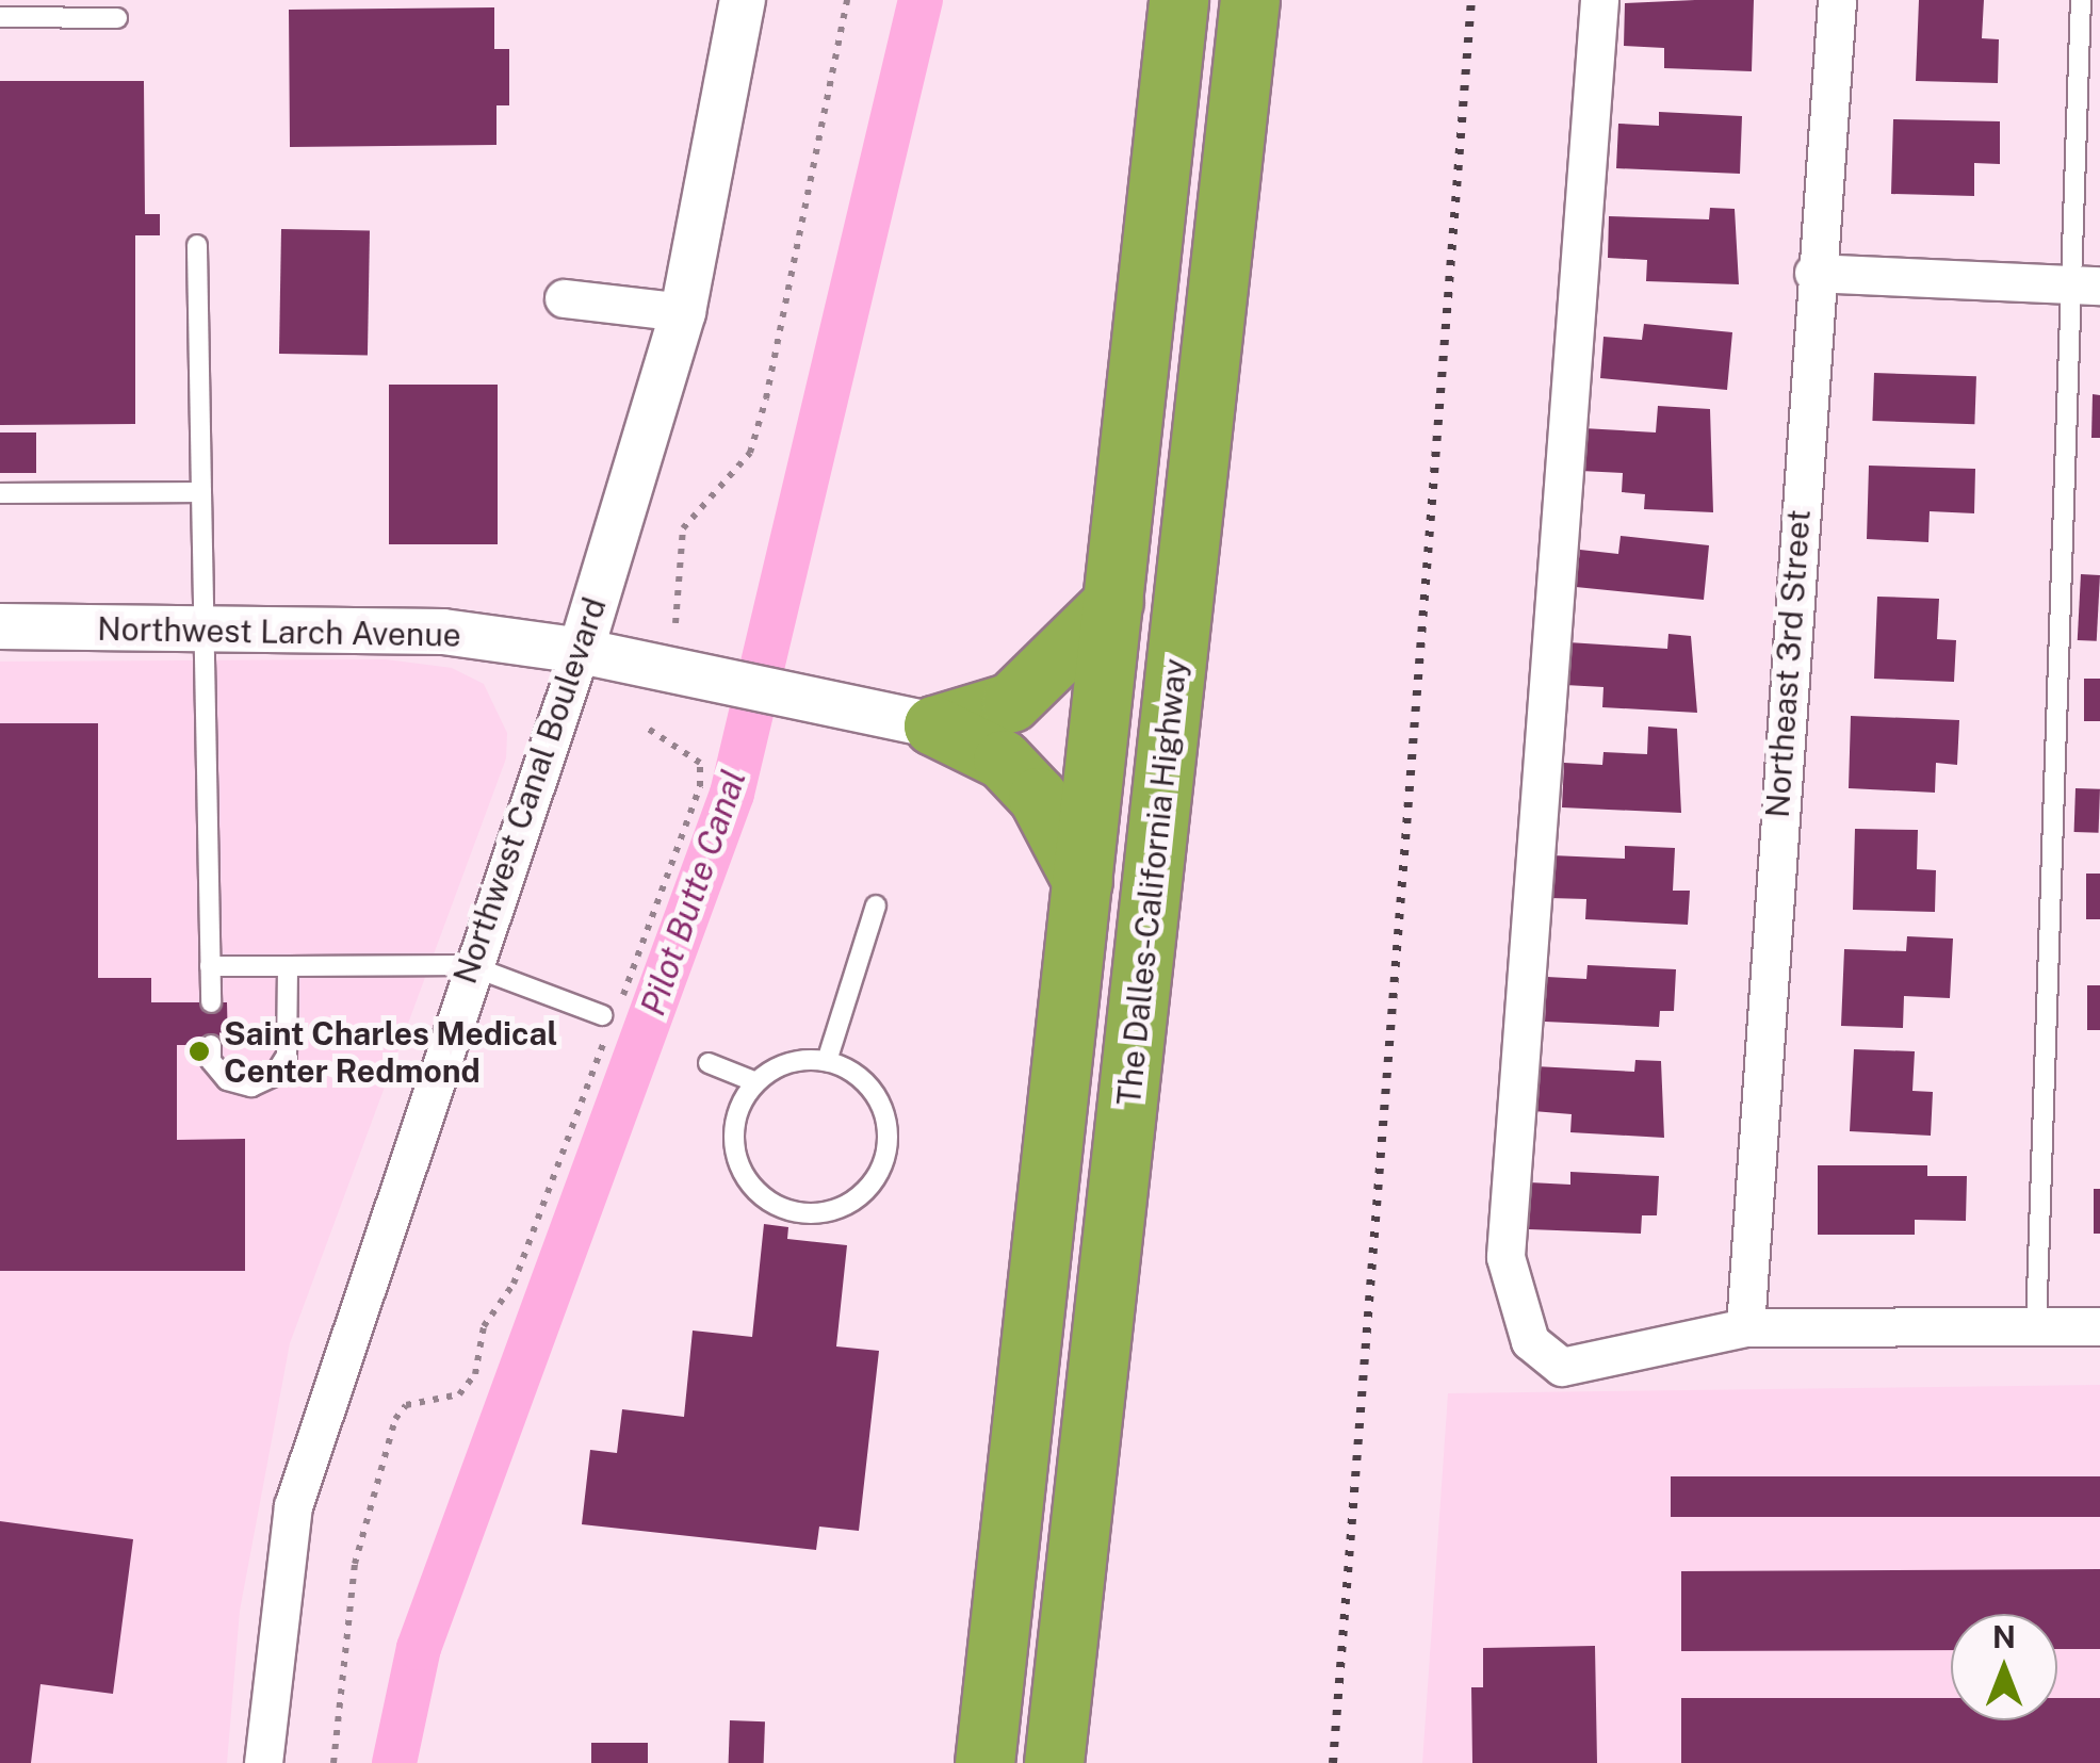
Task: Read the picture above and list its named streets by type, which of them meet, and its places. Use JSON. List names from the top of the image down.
{
  "streets": {
    "highway": ["The Dalles-California Highway"],
    "street": ["Northwest Larch Avenue", "Northeast 3rd Street", "Northwest Canal Boulevard"]
  },
  "crossings": [
    ["Northwest Larch Avenue", "Northwest Canal Boulevard"]
  ],
  "water": ["Pilot Butte Canal"],
  "places": ["Saint Charles Medical Center Redmond"],
  "north": "top"
}
